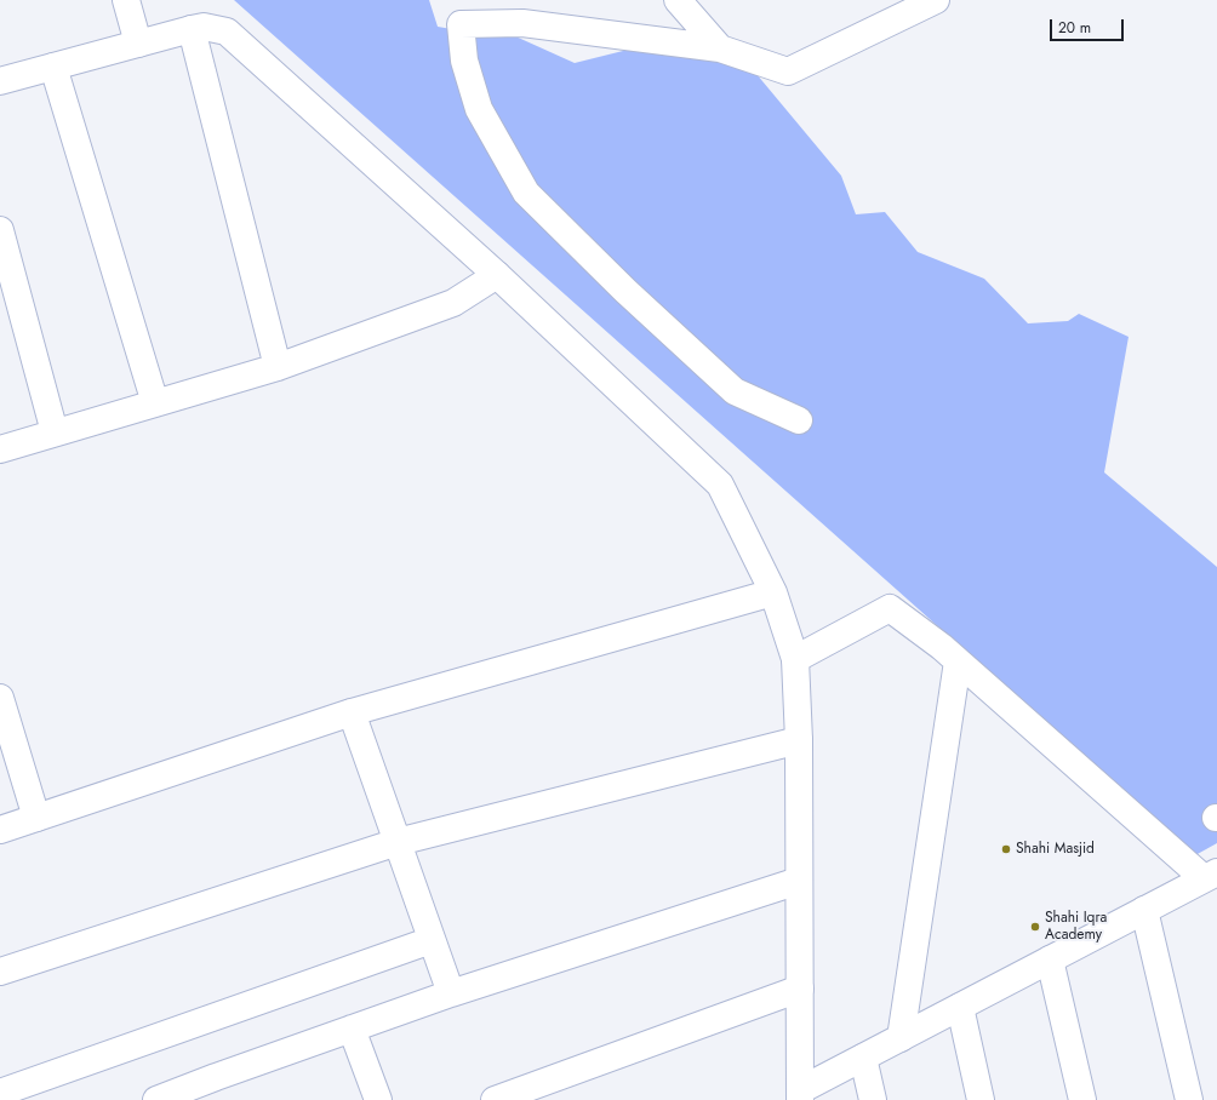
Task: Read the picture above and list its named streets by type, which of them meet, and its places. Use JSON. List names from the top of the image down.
{
  "places": ["Shahi Masjid", "Shahi Iqra Academy"],
  "scale_bar": "20 m"
}
